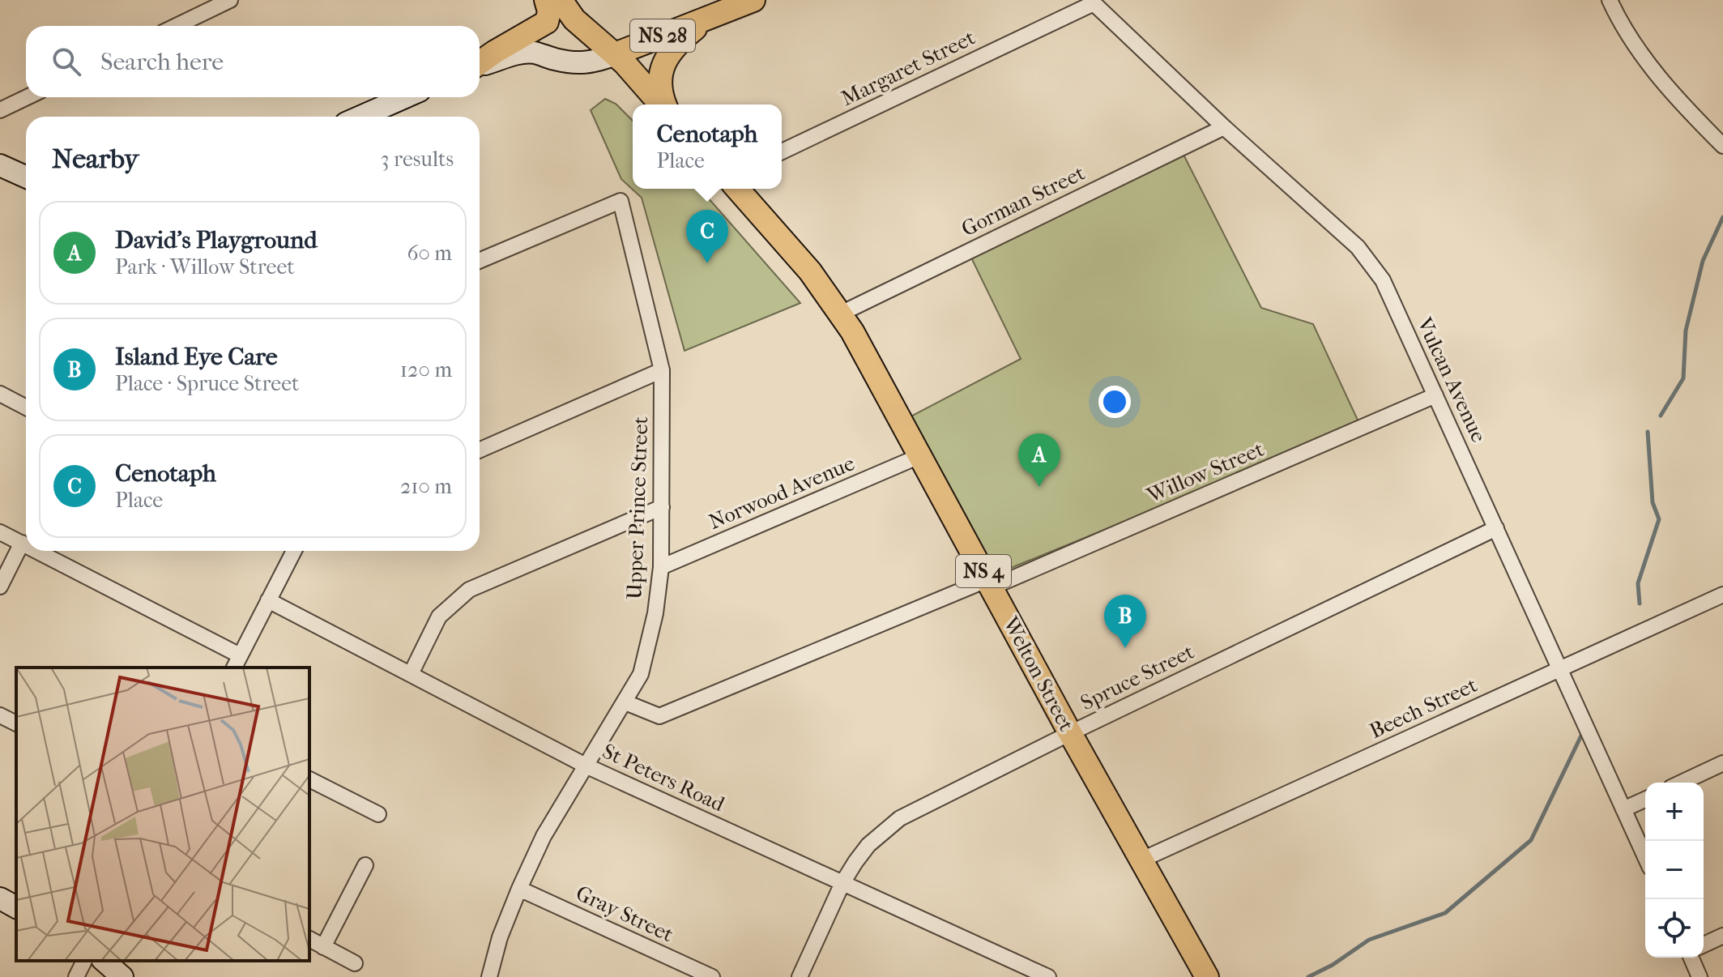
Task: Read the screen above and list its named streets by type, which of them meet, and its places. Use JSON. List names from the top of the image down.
{
  "streets": {
    "main road": ["NS 28", "NS 4", "Welton Street"],
    "street": [
      "Margaret Street",
      "Gorman Street",
      "Vulcan Avenue",
      "Willow Street",
      "Norwood Avenue",
      "Upper Prince Street",
      "Spruce Street",
      "Beech Street",
      "St Peters Road",
      "Gray Street"
    ]
  },
  "crossings": [
    ["Margaret Street", "Vulcan Avenue"],
    ["Gorman Street", "Vulcan Avenue"],
    ["Gorman Street", "Welton Street"],
    ["Vulcan Avenue", "Willow Street"],
    ["Vulcan Avenue", "Spruce Street"],
    ["Vulcan Avenue", "Beech Street"],
    ["Willow Street", "Upper Prince Street"],
    ["Willow Street", "Welton Street"],
    ["Norwood Avenue", "Upper Prince Street"],
    ["Norwood Avenue", "Welton Street"],
    ["Upper Prince Street", "St Peters Road"],
    ["Upper Prince Street", "Gray Street"],
    ["Welton Street", "Spruce Street"],
    ["Welton Street", "Beech Street"],
    ["Spruce Street", "St Peters Road"]
  ],
  "page": {
    "search": "Search here",
    "popup": ["Cenotaph", "Place"],
    "heading": ["Nearby", "3 results"],
    "list": [
      {
        "mark": "A",
        "name": "David's Playground",
        "note": "Park · Willow Street",
        "value": "60 m"
      },
      {
        "mark": "B",
        "name": "Island Eye Care",
        "note": "Place · Spruce Street",
        "value": "120 m"
      },
      {
        "mark": "C",
        "name": "Cenotaph",
        "note": "Place",
        "value": "210 m"
      }
    ],
    "pins": ["C", "A", "B"],
    "map_buttons": ["+", "−"]
  }
}
